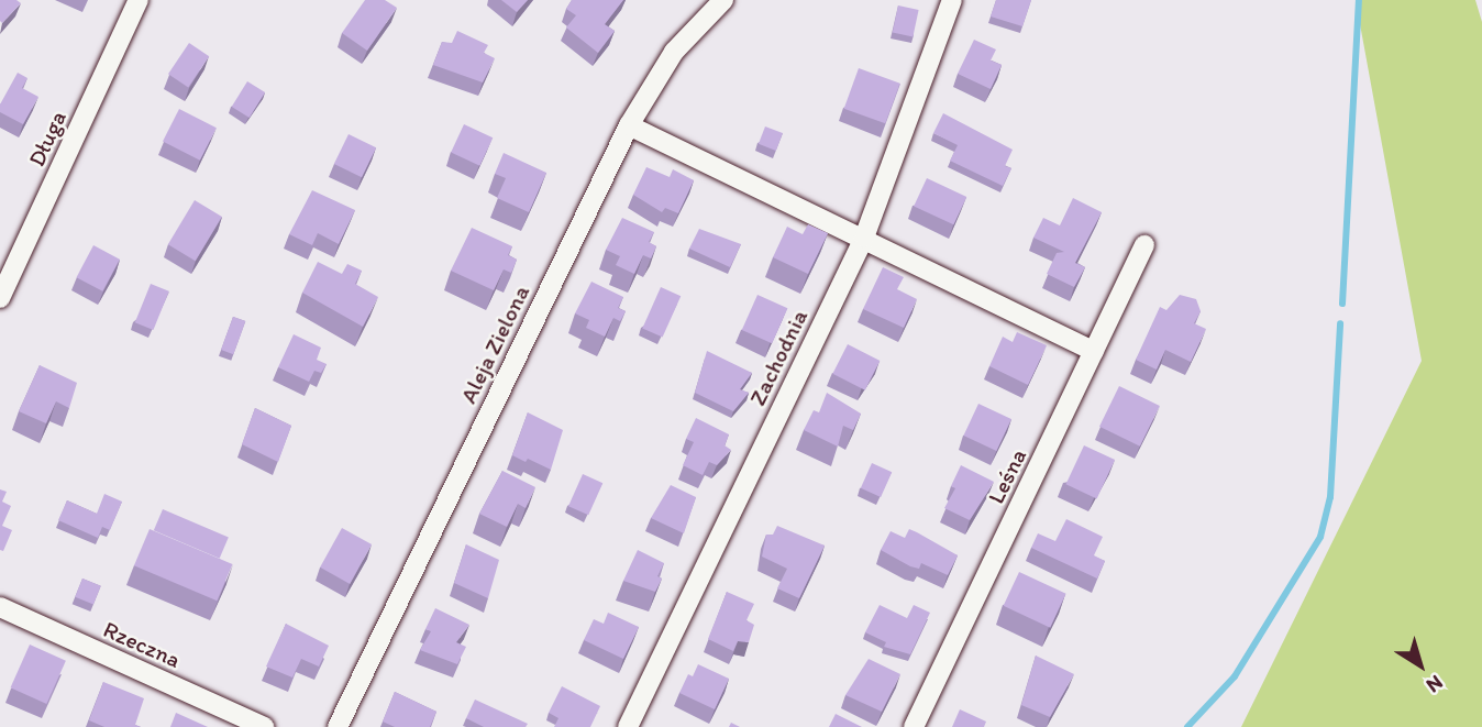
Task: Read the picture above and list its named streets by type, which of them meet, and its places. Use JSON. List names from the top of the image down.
{
  "streets": {
    "street": [
      "Długa",
      "Aleja Zielona",
      "Zachodnia",
      "Leśna",
      "Rzeczna"
    ]
  },
  "north": "bottom right"
}
